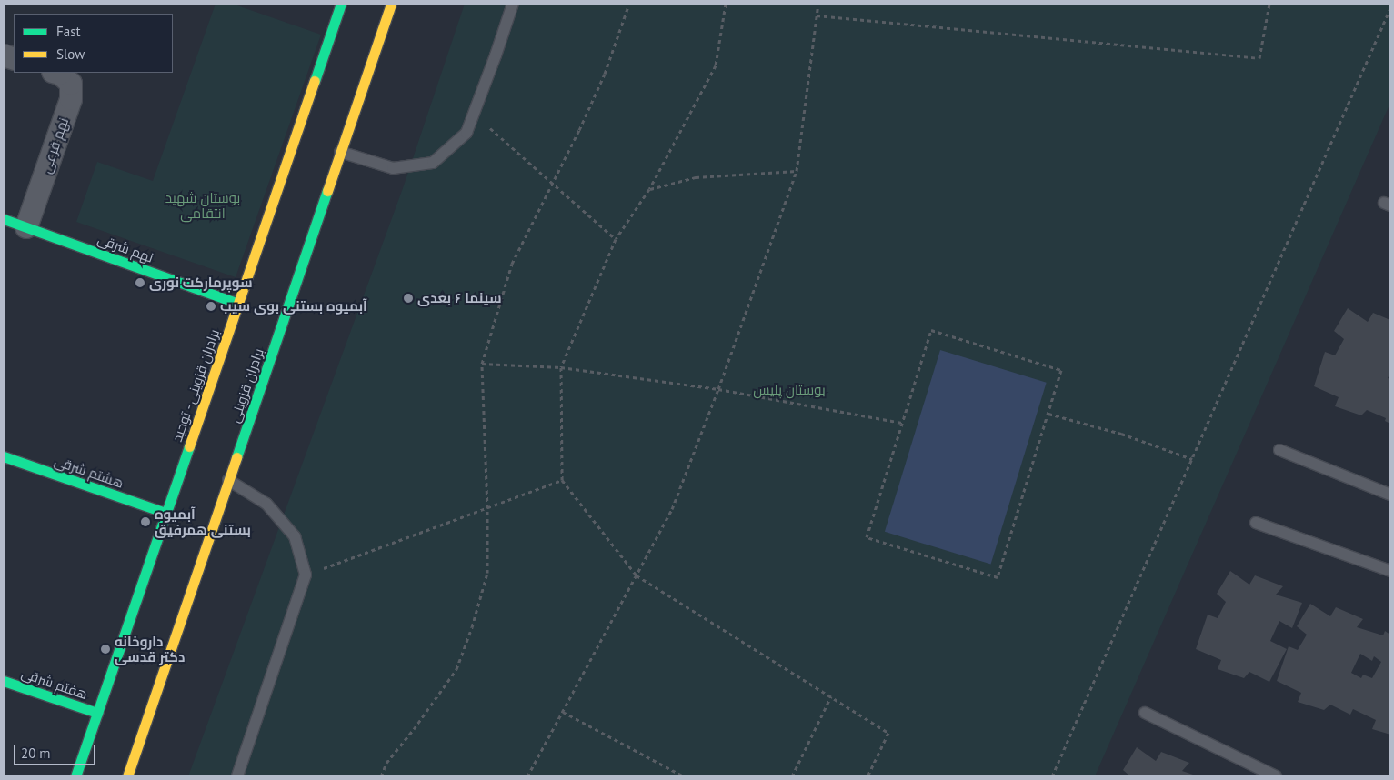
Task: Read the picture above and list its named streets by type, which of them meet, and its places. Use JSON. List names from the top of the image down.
{
  "streets": {
    "main road": [
      "نهم شرقی",
      "برادران قزوینی - توحید",
      "برادران قزوینی",
      "هشتم شرقی",
      "هفتم شرقی"
    ],
    "street": ["نهم فرعی"]
  },
  "crossings": [
    ["نهم فرعی", "نهم شرقی"],
    ["نهم شرقی", "برادران قزوینی - توحید"],
    ["برادران قزوینی - توحید", "هشتم شرقی"],
    ["برادران قزوینی - توحید", "هفتم شرقی"]
  ],
  "parks": ["بوستان شهید انتقامی", "بوستان پلیس"],
  "places": [
    "سوپرمارکت نوری",
    "سینما ۶ بعدی",
    "آبمیوه بستنی بوی سیب",
    "آبمیوه بستنی همرفیق",
    "داروخانه دکتر قدسی"
  ],
  "legend": ["Fast", "Slow"],
  "scale_bar": "20 m"
}
